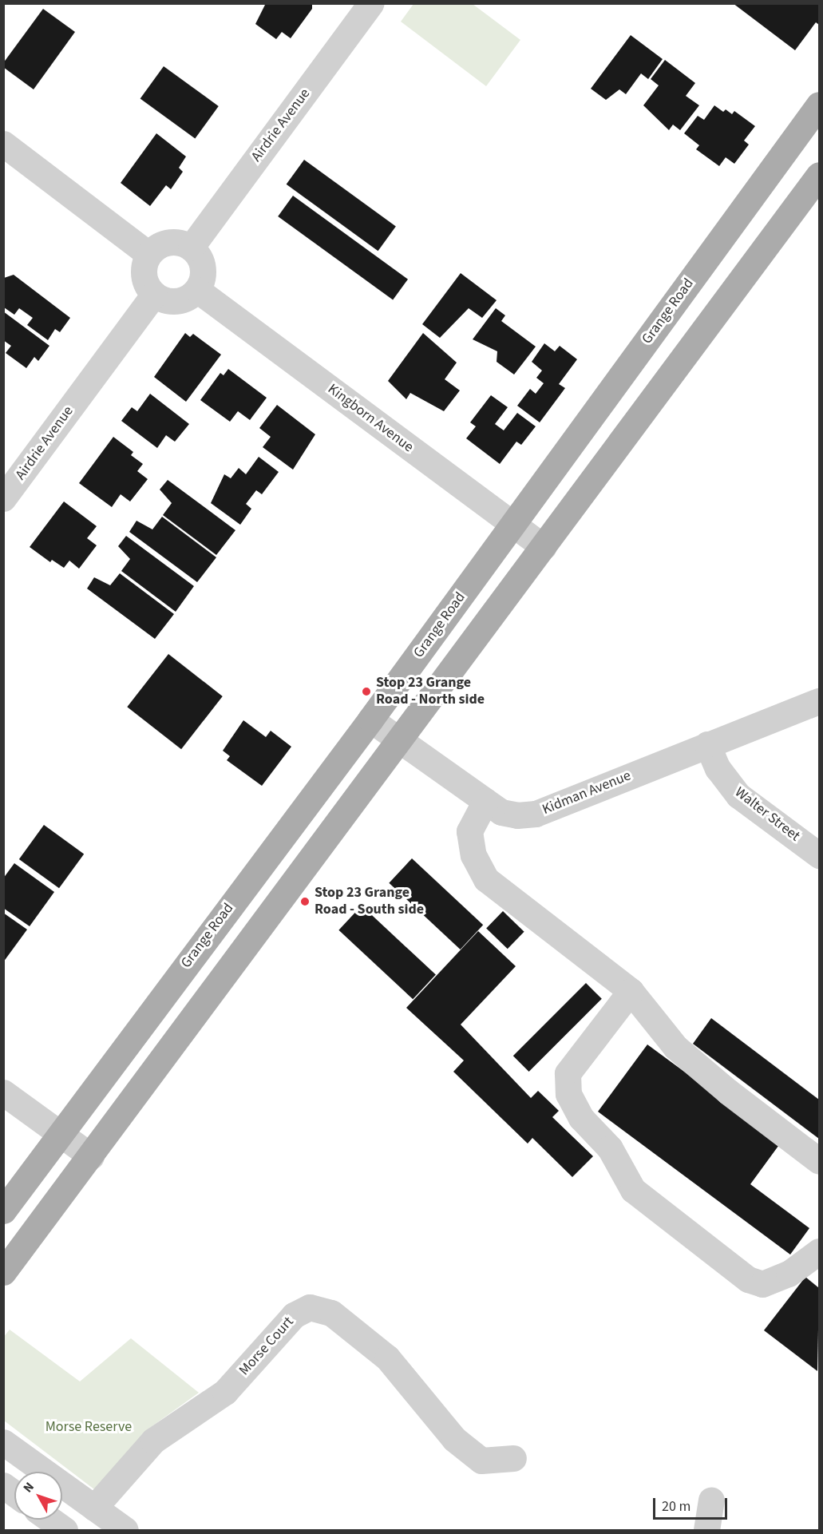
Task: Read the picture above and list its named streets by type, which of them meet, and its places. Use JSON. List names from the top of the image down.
{
  "streets": {
    "main road": ["Grange Road"],
    "street": [
      "Airdrie Avenue",
      "Kingborn Avenue",
      "Kidman Avenue",
      "Walter Street",
      "Morse Court"
    ]
  },
  "crossings": [
    ["Airdrie Avenue", "Kingborn Avenue"],
    ["Grange Road", "Kingborn Avenue"],
    ["Grange Road", "Kidman Avenue"],
    ["Kidman Avenue", "Walter Street"]
  ],
  "parks": ["Morse Reserve"],
  "places": ["Stop 23 Grange Road - North side", "Stop 23 Grange Road - South side"],
  "scale_bar": "20 m",
  "north": "top left"
}
